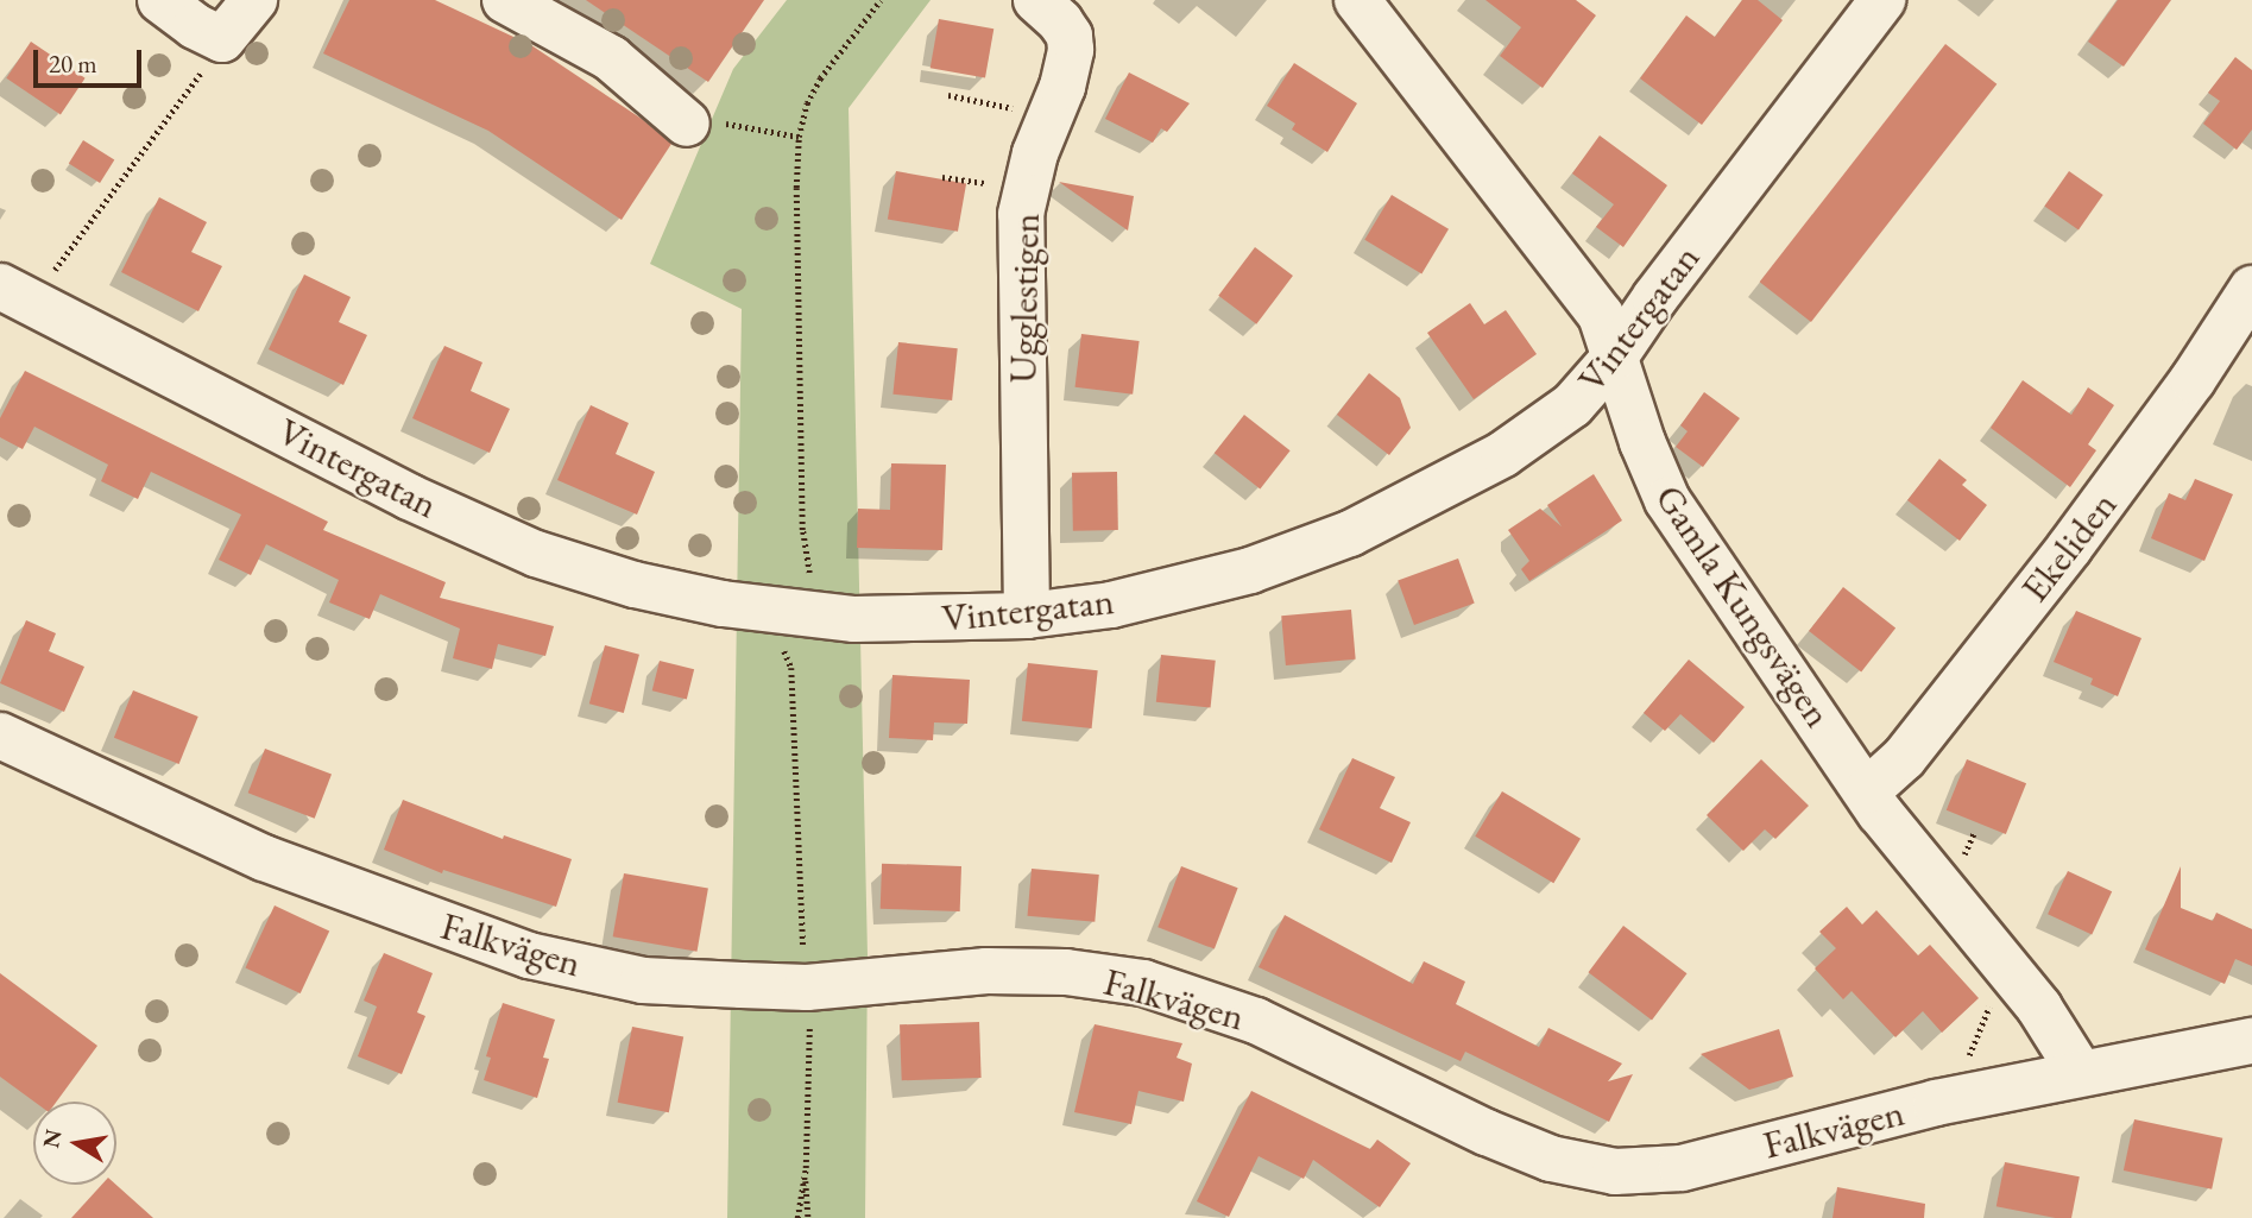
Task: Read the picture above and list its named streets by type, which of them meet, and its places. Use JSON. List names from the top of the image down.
{
  "streets": {
    "street": [
      "Ugglestigen",
      "Vintergatan",
      "Ekeliden",
      "Gamla Kungsvägen",
      "Falkvägen"
    ]
  },
  "crossings": [
    ["Ugglestigen", "Vintergatan"],
    ["Vintergatan", "Gamla Kungsvägen"],
    ["Ekeliden", "Gamla Kungsvägen"],
    ["Gamla Kungsvägen", "Falkvägen"]
  ],
  "scale_bar": "20 m",
  "north": "left"
}
